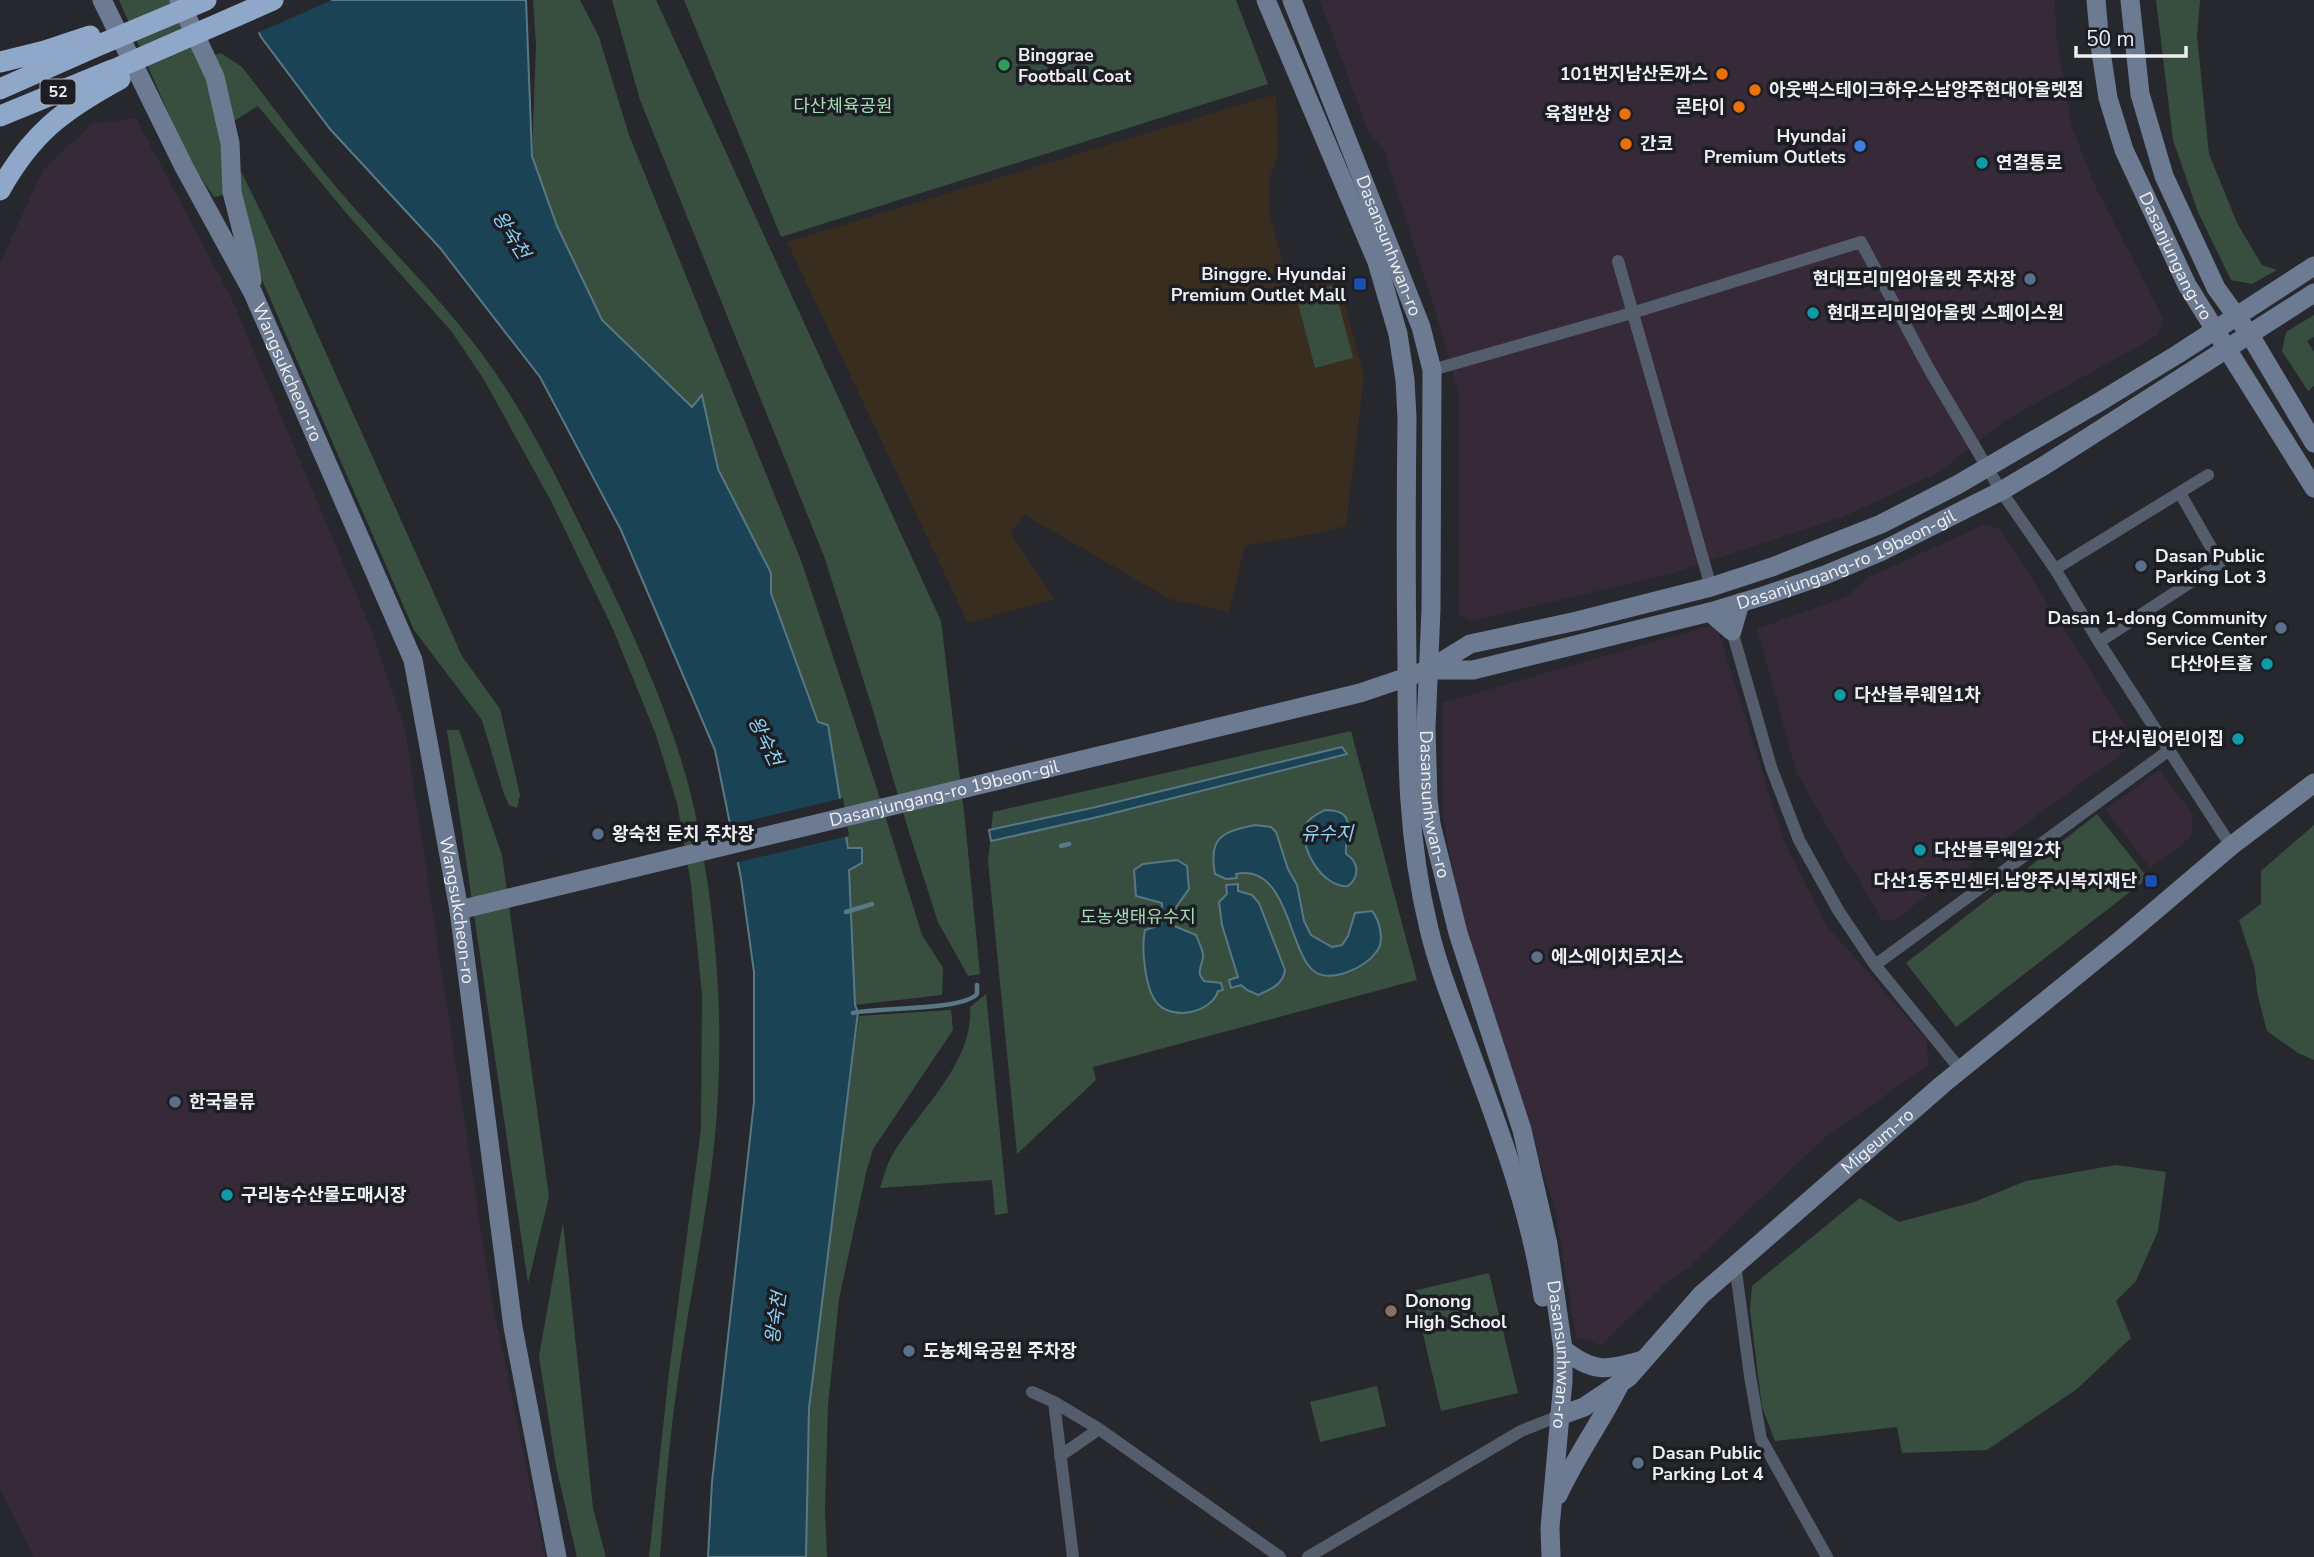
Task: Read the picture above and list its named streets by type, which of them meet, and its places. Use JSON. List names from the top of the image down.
{
  "streets": {
    "highway": ["52"],
    "street": [
      "Dasansunhwan-ro",
      "Dasanjungang-ro",
      "Wangsukcheon-ro",
      "Dasanjungang-ro 19beon-gil",
      "Migeum-ro"
    ]
  },
  "crossings": [
    ["Dasansunhwan-ro", "Dasanjungang-ro 19beon-gil"],
    ["Dasansunhwan-ro", "Migeum-ro"],
    ["Dasanjungang-ro", "Dasanjungang-ro 19beon-gil"],
    ["Wangsukcheon-ro", "Dasanjungang-ro 19beon-gil"]
  ],
  "water": ["왕숙천", "유수지"],
  "parks": ["다산체육공원", "도농생태유수지"],
  "places": {
    "other": [
      "Binggrae Football Coat",
      "101번지남산돈까스",
      "아웃백스테이크하우스남양주현대아울렛점",
      "콘타이",
      "육첩반상",
      "간코",
      "Hyundai Premium Outlets",
      "연결통로",
      "현대프리미엄아울렛 주차장",
      "현대프리미엄아울렛 스페이스원",
      "Dasan Public Parking Lot 3",
      "Dasan 1-dong Community Service Center",
      "다산아트홀",
      "다산블루웨일1차",
      "다산시립어린이집",
      "왕숙천 둔치 주차장",
      "다산블루웨일2차",
      "에스에이치로지스",
      "한국물류",
      "구리농수산물도매시장",
      "Donong High School",
      "도농체육공원 주차장",
      "Dasan Public Parking Lot 4"
    ],
    "transit": ["Binggre. Hyundai Premium Outlet Mall", "다산1동주민센터.남양주시복지재단"]
  },
  "scale_bar": "50 m"
}
